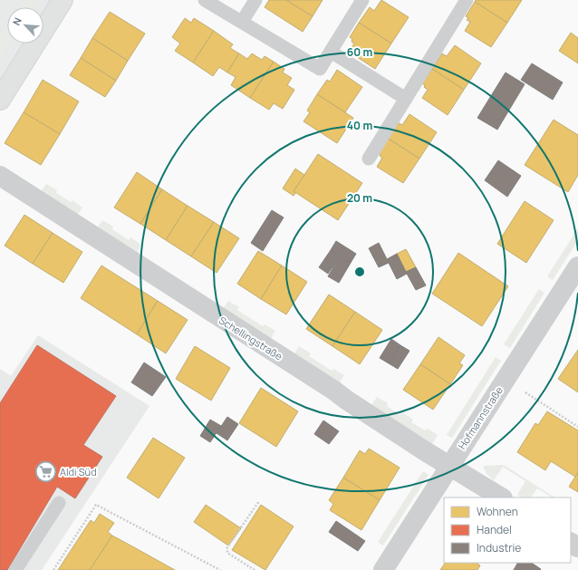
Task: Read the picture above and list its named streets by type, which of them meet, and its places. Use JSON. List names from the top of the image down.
{
  "streets": {
    "street": ["Schellingstraße", "Hofmannstraße"]
  },
  "crossings": [
    ["Schellingstraße", "Hofmannstraße"]
  ],
  "places": {
    "supermarket": ["Aldi Süd"]
  },
  "legend": ["Wohnen", "Handel", "Industrie"],
  "north": "top left",
  "rings": ["60 m", "40 m", "20 m"]
}
